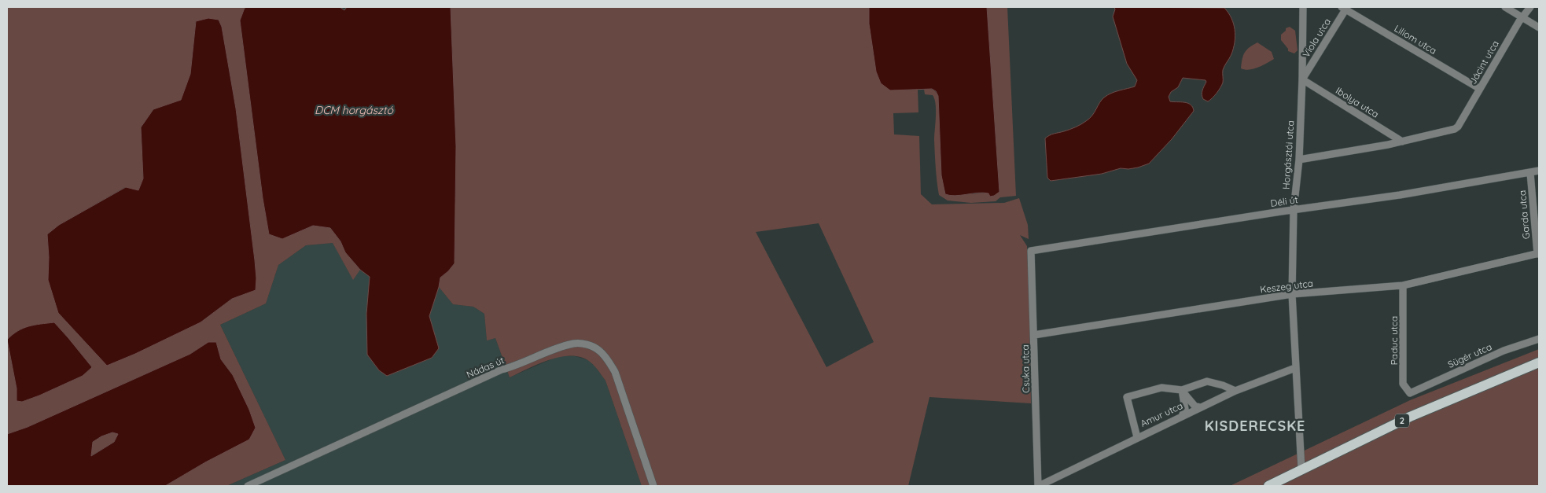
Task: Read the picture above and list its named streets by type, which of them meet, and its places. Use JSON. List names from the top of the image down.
{
  "streets": {
    "main road": ["2"],
    "street": [
      "Viola utca",
      "Liliom utca",
      "Jácint utca",
      "Ibolya utca",
      "Horgásztói utca",
      "Déli út",
      "Garda utca",
      "Keszeg utca",
      "Paduc utca",
      "Sügér utca",
      "Nádas út",
      "Csuka utca",
      "Amur utca"
    ]
  },
  "crossings": [
    ["Viola utca", "Liliom utca"],
    ["Viola utca", "Ibolya utca"],
    ["Viola utca", "Horgásztói utca"],
    ["Liliom utca", "Jácint utca"],
    ["Jácint utca", "Ibolya utca"],
    ["Ibolya utca", "Horgásztói utca"],
    ["Horgásztói utca", "Déli út"],
    ["Horgásztói utca", "Keszeg utca"],
    ["Horgásztói utca", "Amur utca"],
    ["Horgásztói utca", "2"],
    ["Déli út", "Garda utca"],
    ["Déli út", "Csuka utca"],
    ["Garda utca", "Keszeg utca"],
    ["Keszeg utca", "Paduc utca"],
    ["Keszeg utca", "Csuka utca"],
    ["Paduc utca", "Sügér utca"],
    ["Csuka utca", "Amur utca"]
  ],
  "districts": ["KISDERECSKE"],
  "water": ["DCM horgásztó"]
}
